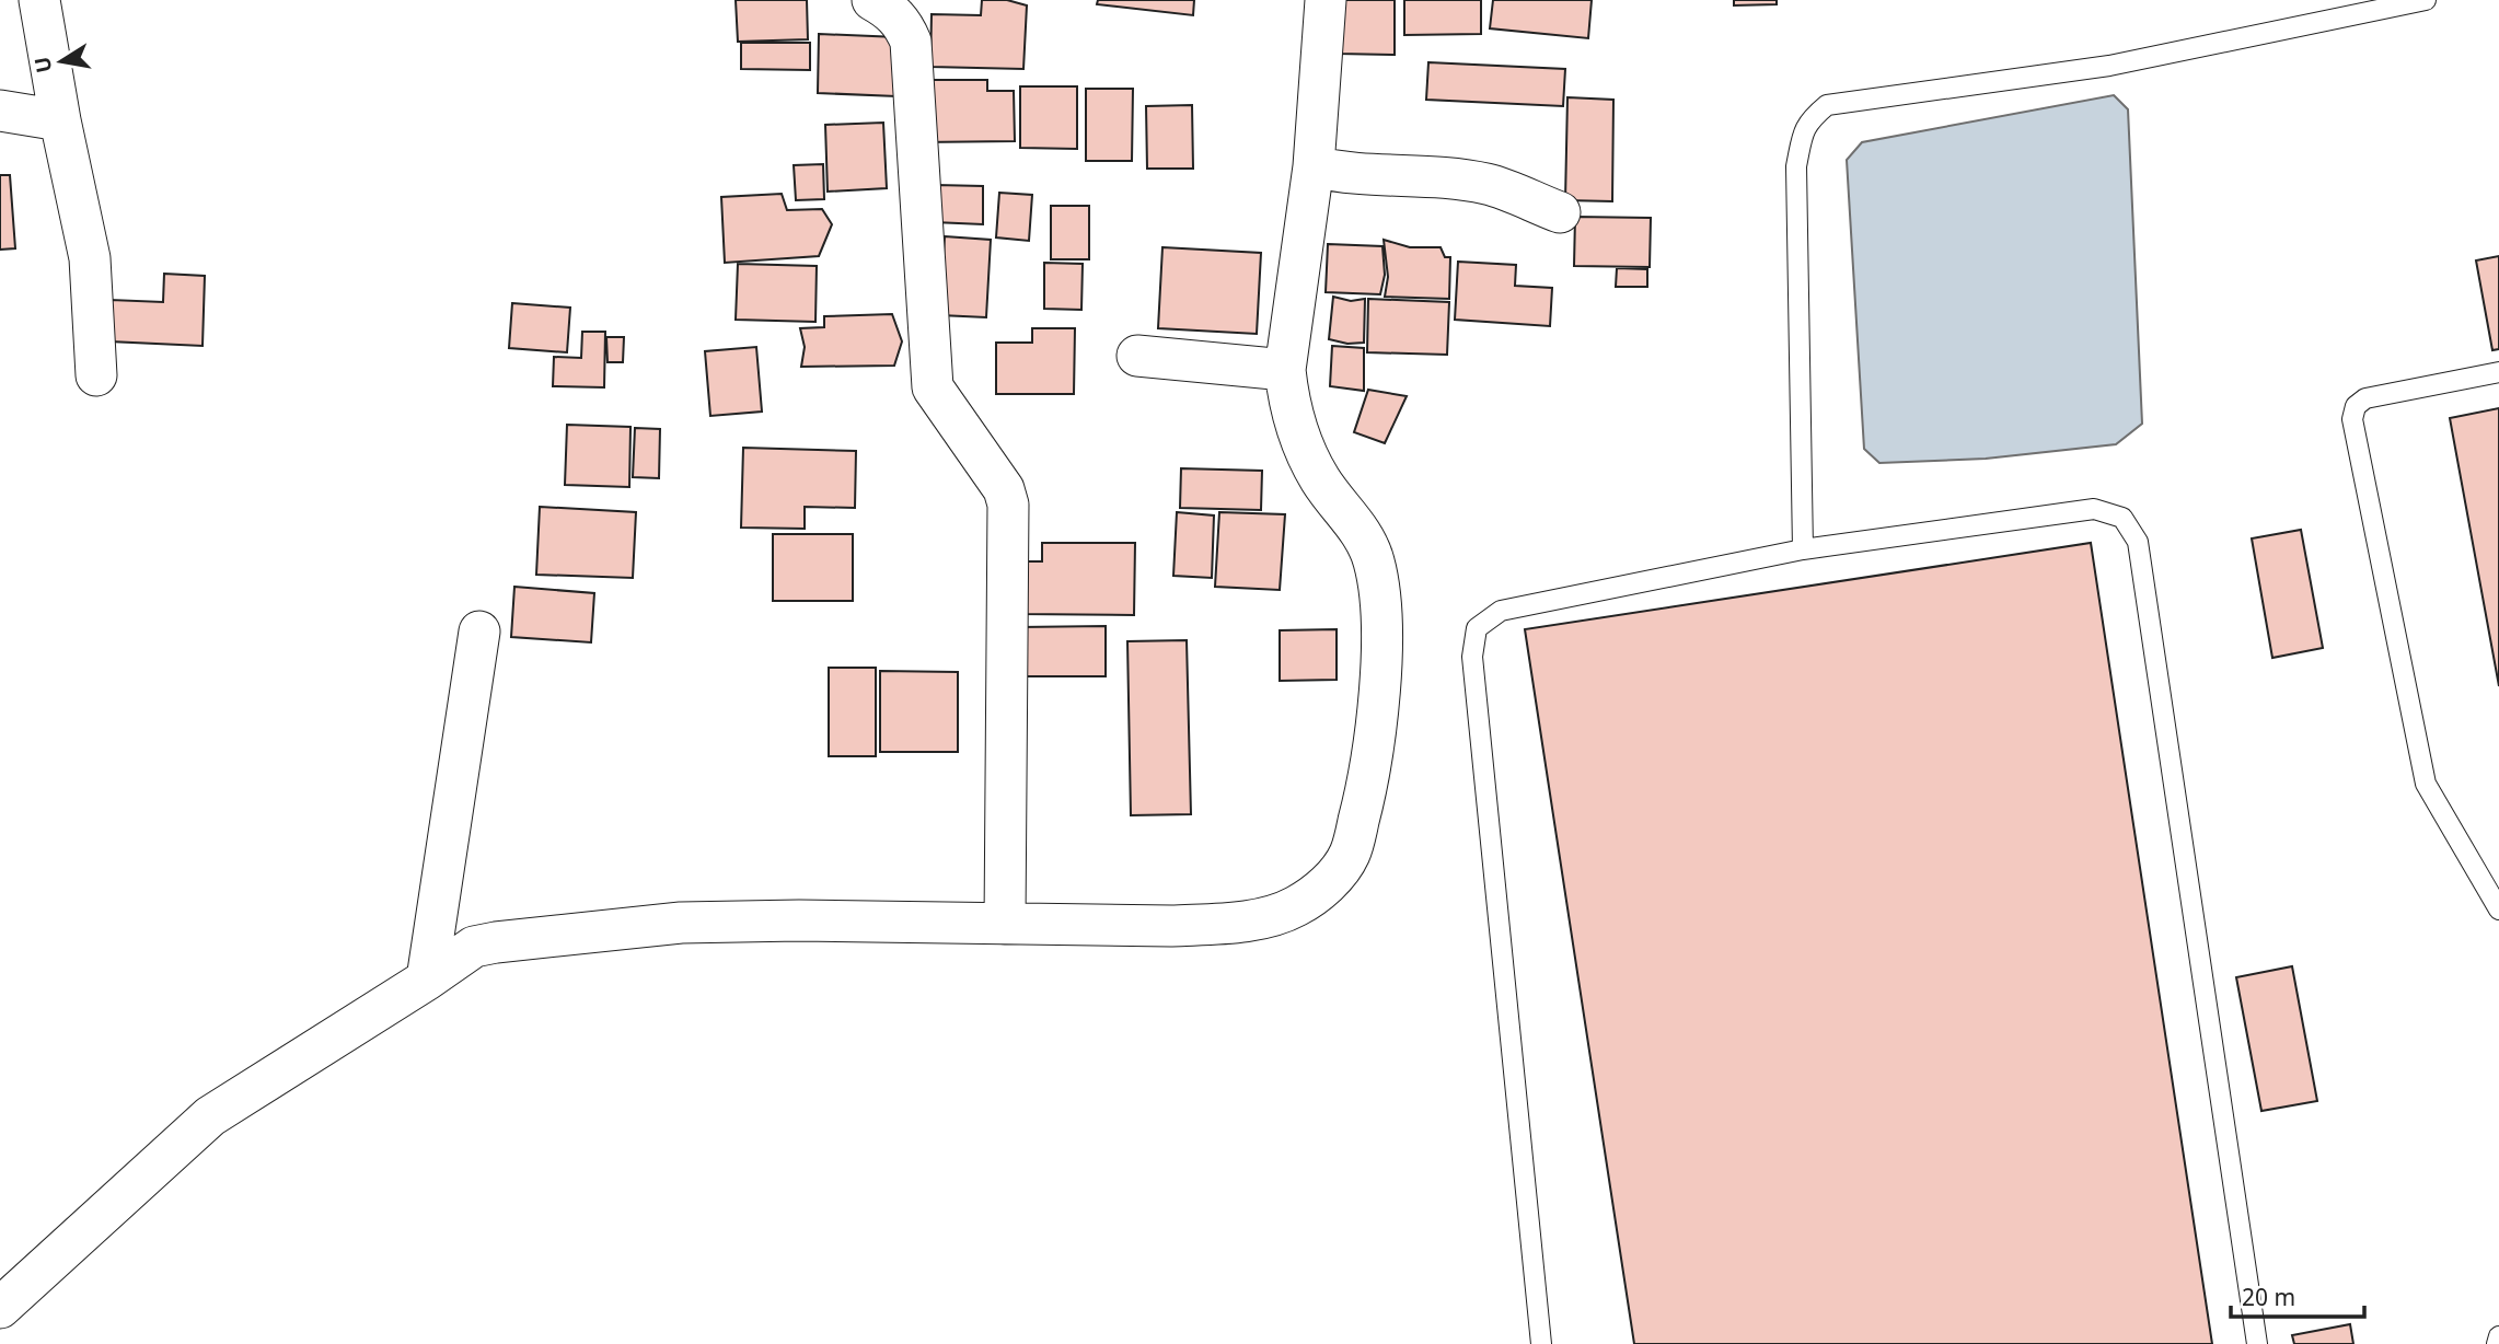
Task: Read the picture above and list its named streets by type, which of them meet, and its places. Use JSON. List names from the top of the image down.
{
  "scale_bar": "20 m",
  "north": "left"
}
